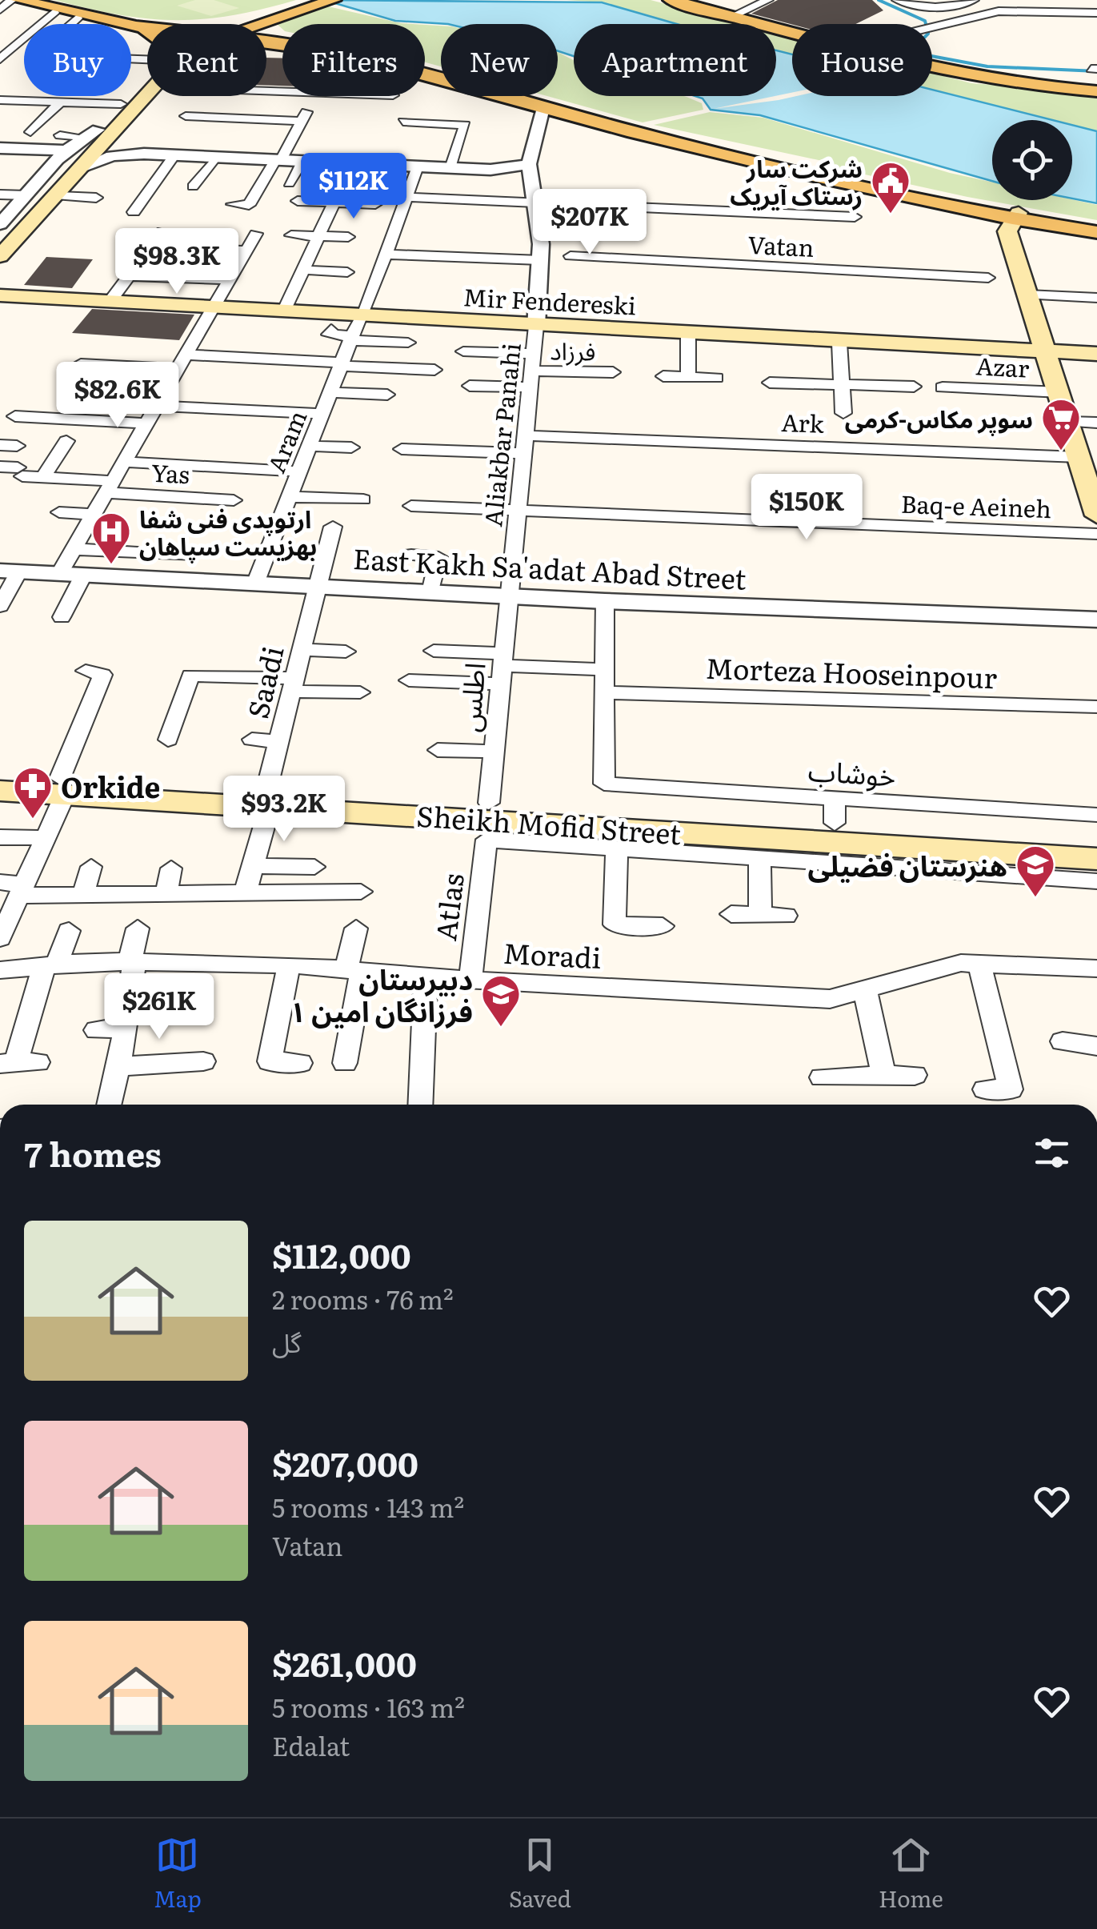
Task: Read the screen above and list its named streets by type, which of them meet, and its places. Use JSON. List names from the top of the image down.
{
  "streets": {
    "main road": ["Mir Fendereski", "Sheikh Mofid Street"],
    "street": [
      "Vatan",
      "فرزاد",
      "Azar",
      "Ark",
      "Aliakbar Panahi",
      "Aram",
      "Yas",
      "Baq-e Aeineh",
      "East Kakh Sa'adat Abad Street",
      "Morteza Hooseinpour",
      "Saadi",
      "اطلس",
      "خوشاب",
      "Atlas",
      "Moradi"
    ]
  },
  "crossings": [
    ["Vatan", "Aram"],
    ["Mir Fendereski", "Aliakbar Panahi"],
    ["Mir Fendereski", "Aram"],
    ["فرزاد", "Aliakbar Panahi"],
    ["Ark", "Aliakbar Panahi"],
    ["Aliakbar Panahi", "Baq-e Aeineh"],
    ["Aliakbar Panahi", "East Kakh Sa'adat Abad Street"],
    ["Aliakbar Panahi", "اطلس"],
    ["Aram", "East Kakh Sa'adat Abad Street"],
    ["East Kakh Sa'adat Abad Street", "Saadi"],
    ["East Kakh Sa'adat Abad Street", "اطلس"],
    ["Morteza Hooseinpour", "خوشاب"],
    ["Saadi", "Sheikh Mofid Street"],
    ["اطلس", "Sheikh Mofid Street"],
    ["اطلس", "Atlas"],
    ["خوشاب", "Sheikh Mofid Street"],
    ["Sheikh Mofid Street", "Atlas"],
    ["Atlas", "Moradi"]
  ],
  "places": {
    "public building": ["شرکت سار رستاک آیریک"],
    "supermarket": ["سوپر مکاس-کرمی"],
    "hospital": ["ارتوپدی فنی شفا بهزیست سپاهان"],
    "pharmacy": ["Orkide"],
    "school or university": ["هنرستان فضیلی", "دبیرستان فرزانگان امین ۱"]
  },
  "page": {
    "chip": [
      "Buy",
      "Rent",
      "Filters",
      "New",
      "Apartment",
      "House"
    ],
    "price": [
      "$112K",
      "$207K",
      "$98.3K",
      "$82.6K",
      "$150K",
      "$93.2K",
      "$261K"
    ],
    "heading": "7 homes",
    "list": [
      {
        "name": "$112,000",
        "note": "2 rooms · 76 m² · گل"
      },
      {
        "name": "$207,000",
        "note": "5 rooms · 143 m² · Vatan"
      },
      {
        "name": "$261,000",
        "note": "5 rooms · 163 m² · Edalat"
      }
    ],
    "tabs": ["Map", "Saved", "Home"]
  }
}
